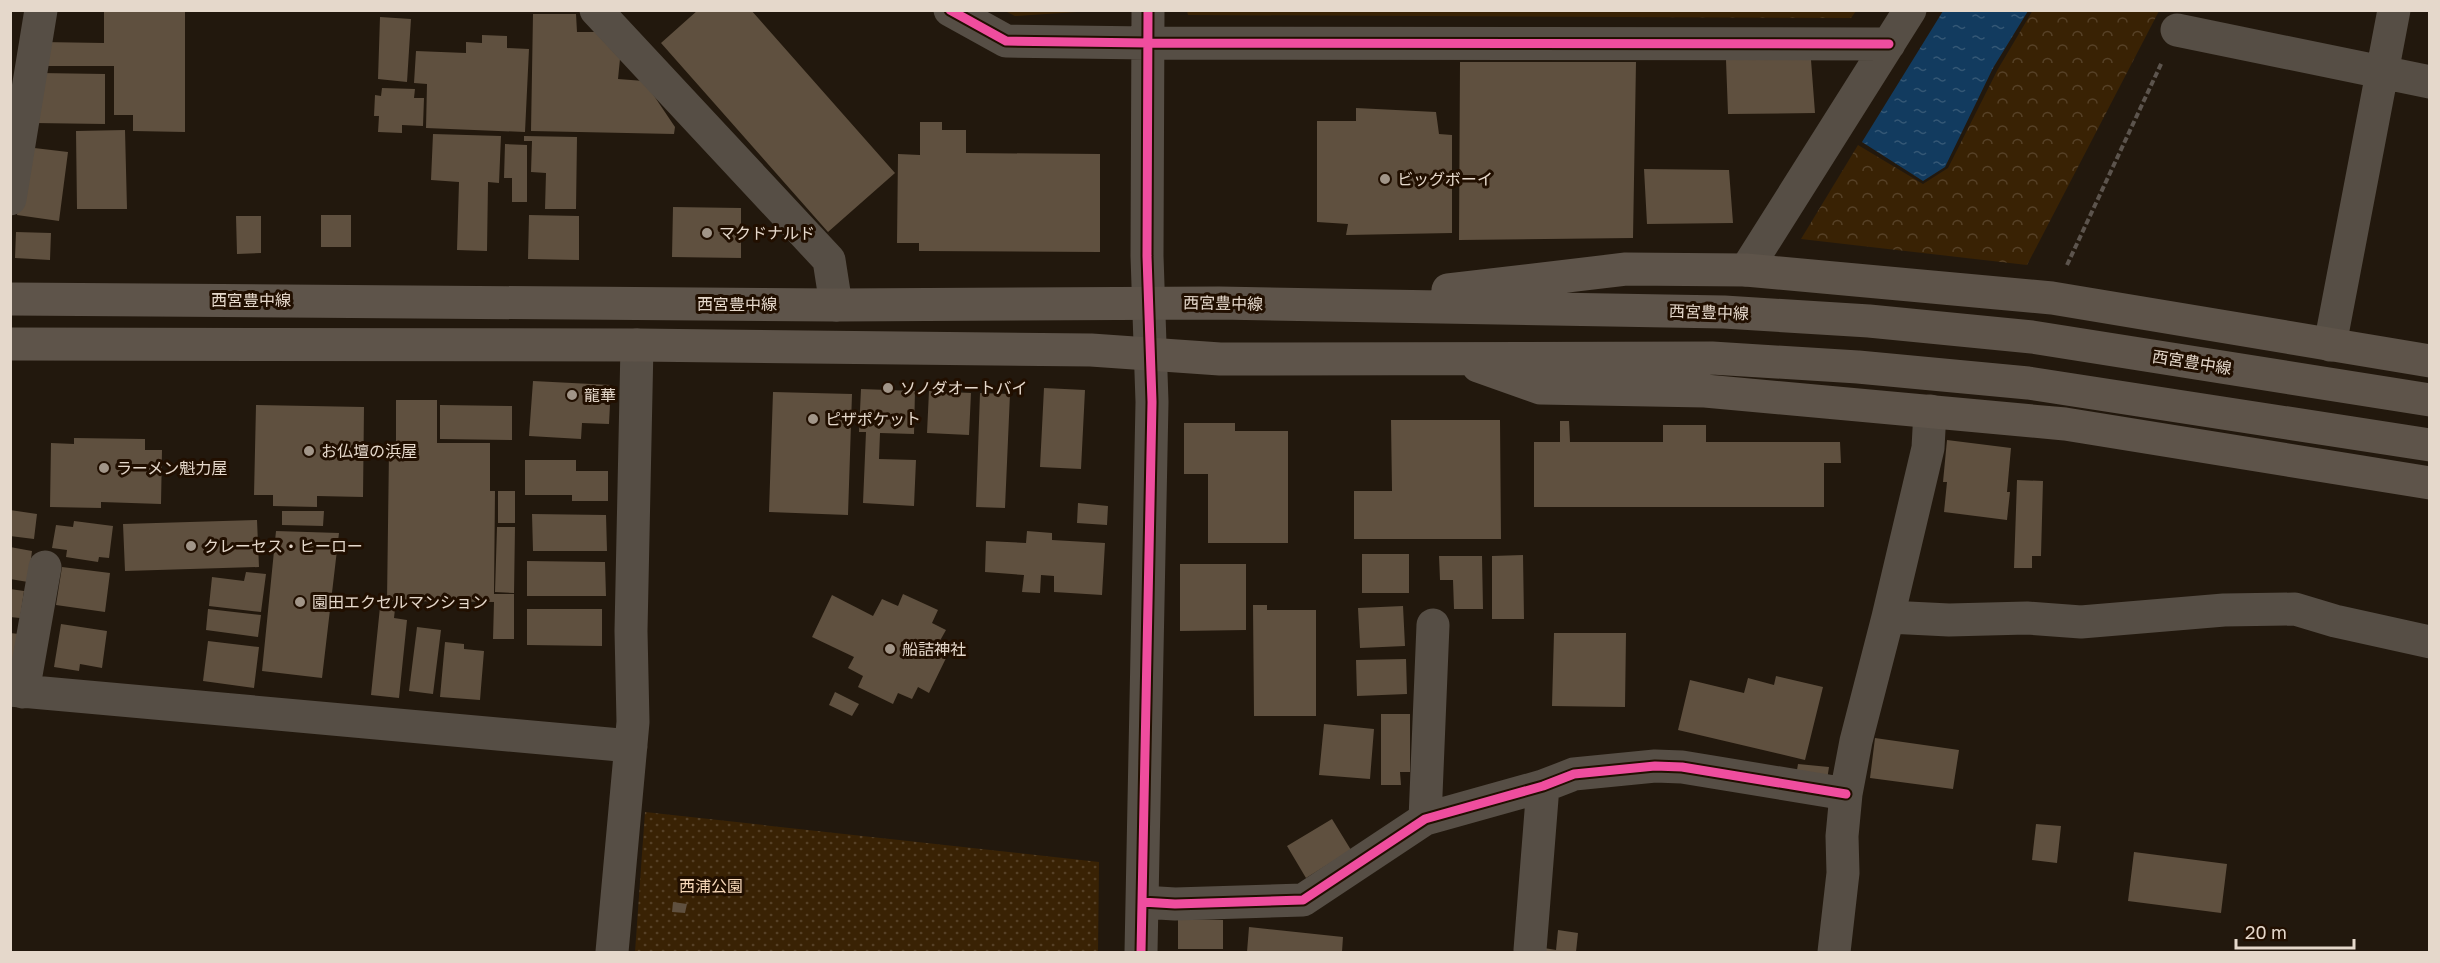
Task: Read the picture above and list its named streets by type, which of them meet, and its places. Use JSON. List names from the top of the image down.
{
  "streets": {
    "main road": ["西宮豊中線"]
  },
  "parks": ["西浦公園"],
  "places": [
    "ビッグボーイ",
    "マクドナルド",
    "ソノダオートバイ",
    "龍華",
    "ピザポケット",
    "お仏壇の浜屋",
    "ラーメン魁力屋",
    "クレーセス・ヒーロー",
    "園田エクセルマンション",
    "船詰神社"
  ],
  "scale_bar": "20 m"
}
